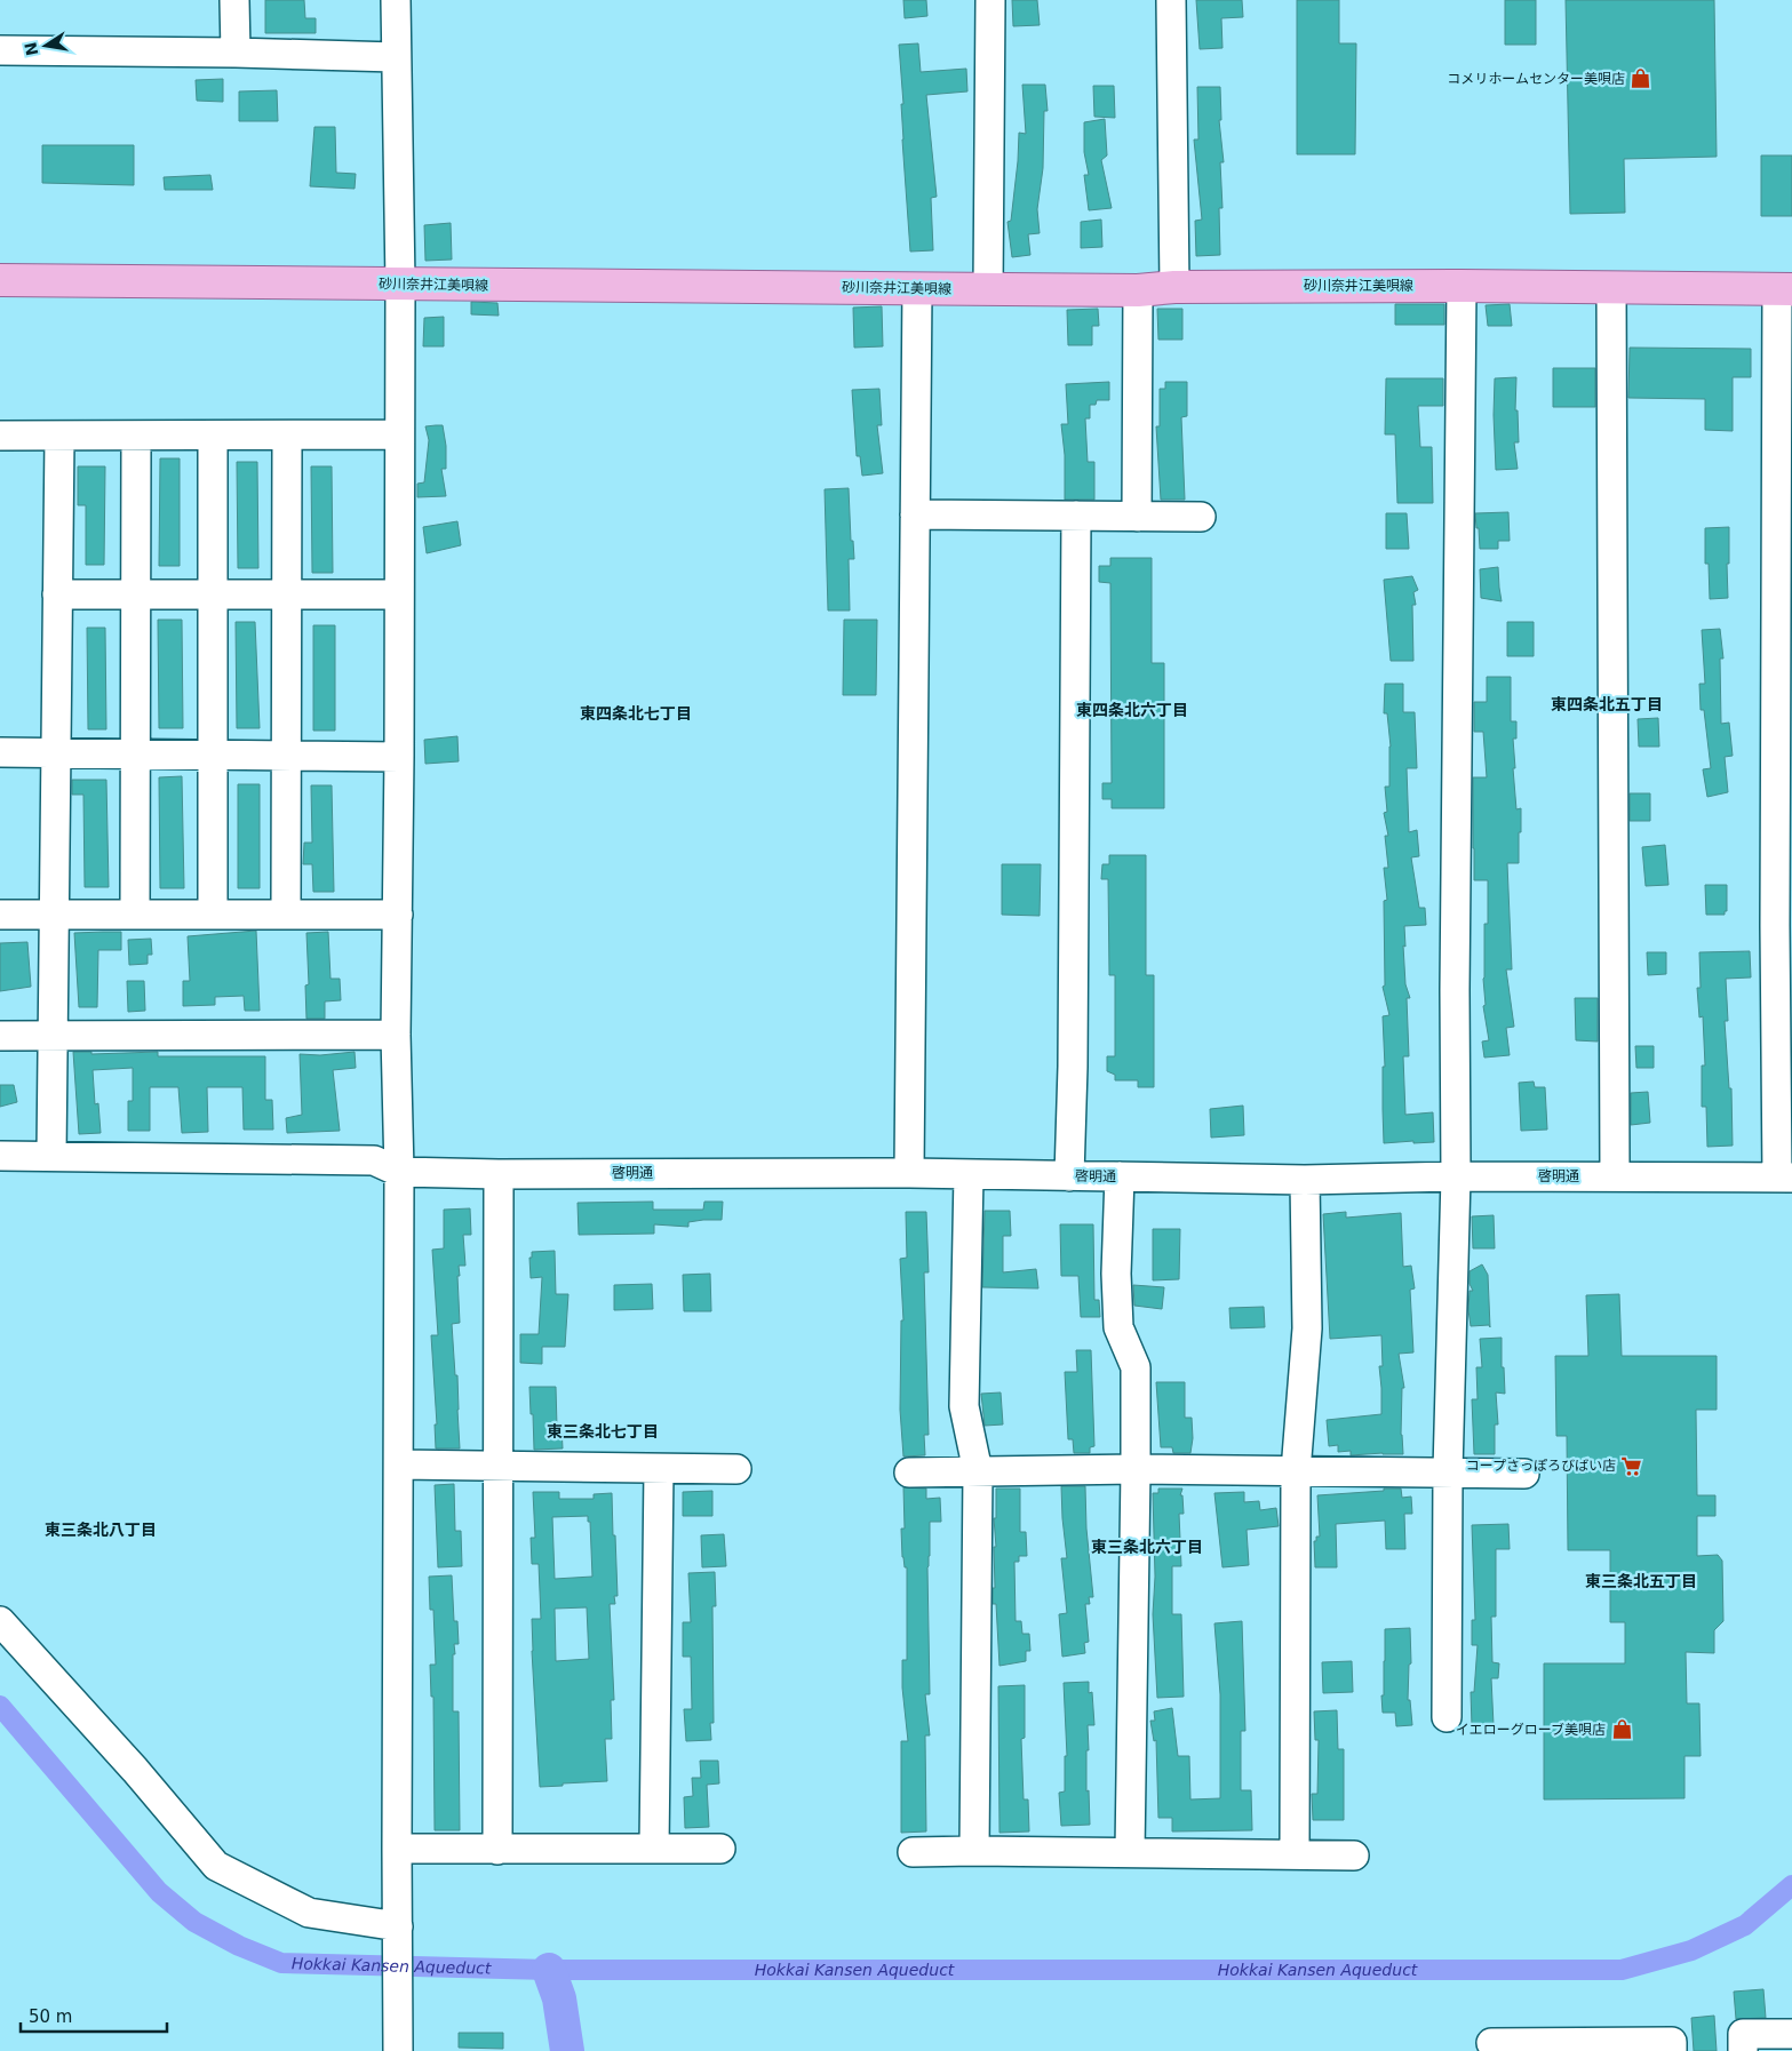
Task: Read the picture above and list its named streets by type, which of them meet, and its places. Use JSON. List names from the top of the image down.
{
  "streets": {
    "main road": ["砂川奈井江美唄線"],
    "street": ["啓明通"]
  },
  "districts": [
    "東四条北五丁目",
    "東四条北六丁目",
    "東四条北七丁目",
    "東三条北七丁目",
    "東三条北八丁目",
    "東三条北六丁目",
    "東三条北五丁目"
  ],
  "water": ["Hokkai Kansen Aqueduct"],
  "places": {
    "shop": ["コメリホームセンター美唄店", "イエローグローブ美唄店"],
    "supermarket": ["コープさっぽろびばい店"]
  },
  "scale_bar": "50 m",
  "north": "left"
}
